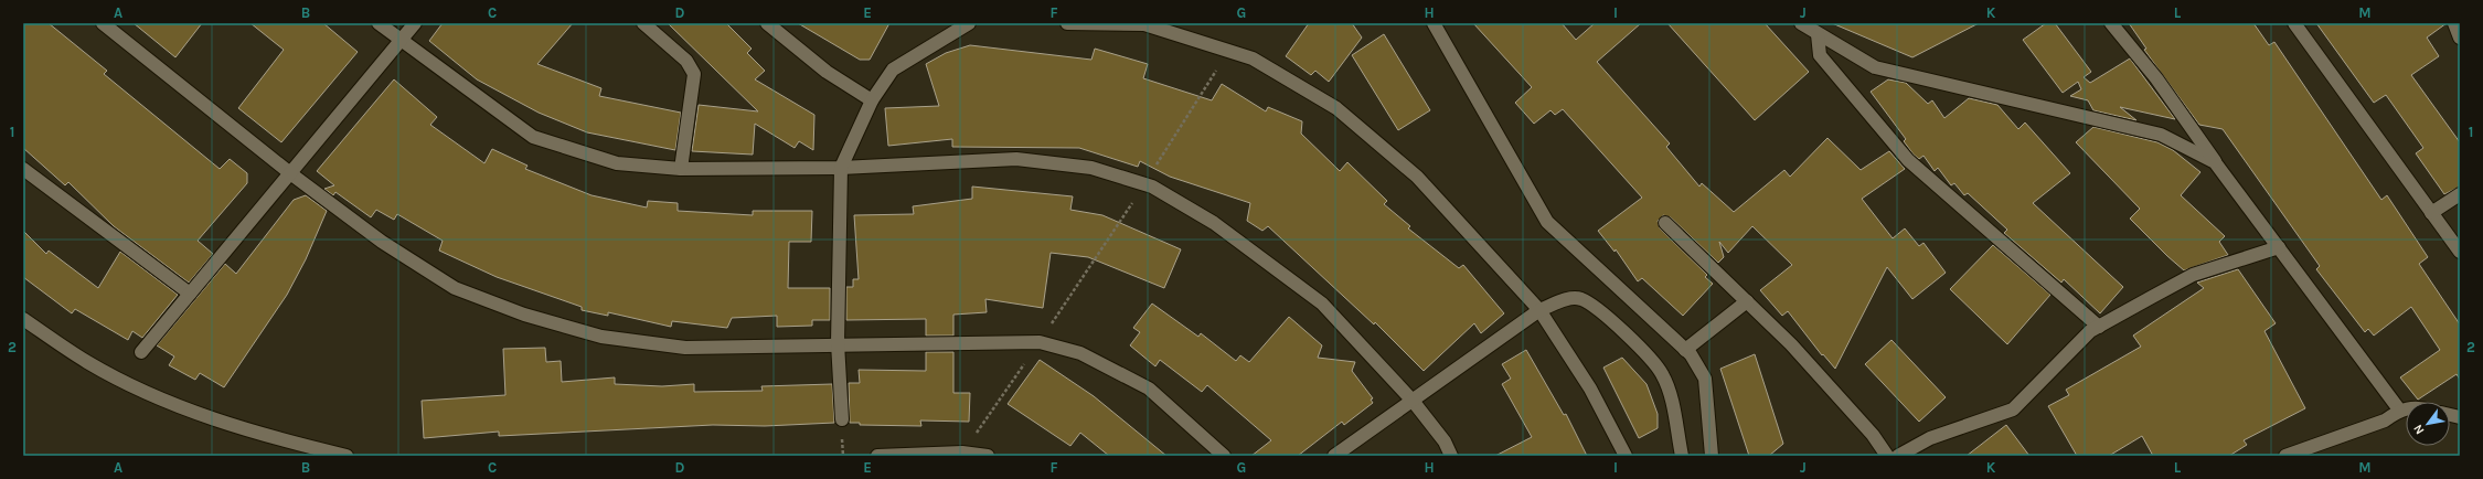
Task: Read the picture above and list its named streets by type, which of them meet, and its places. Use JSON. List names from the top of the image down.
{
  "north": "bottom left",
  "grid": {
    "columns": [
      "A",
      "B",
      "C",
      "D",
      "E",
      "F",
      "G",
      "H",
      "I",
      "J",
      "K",
      "L",
      "M"
    ],
    "rows": ["1", "2"]
  }
}
